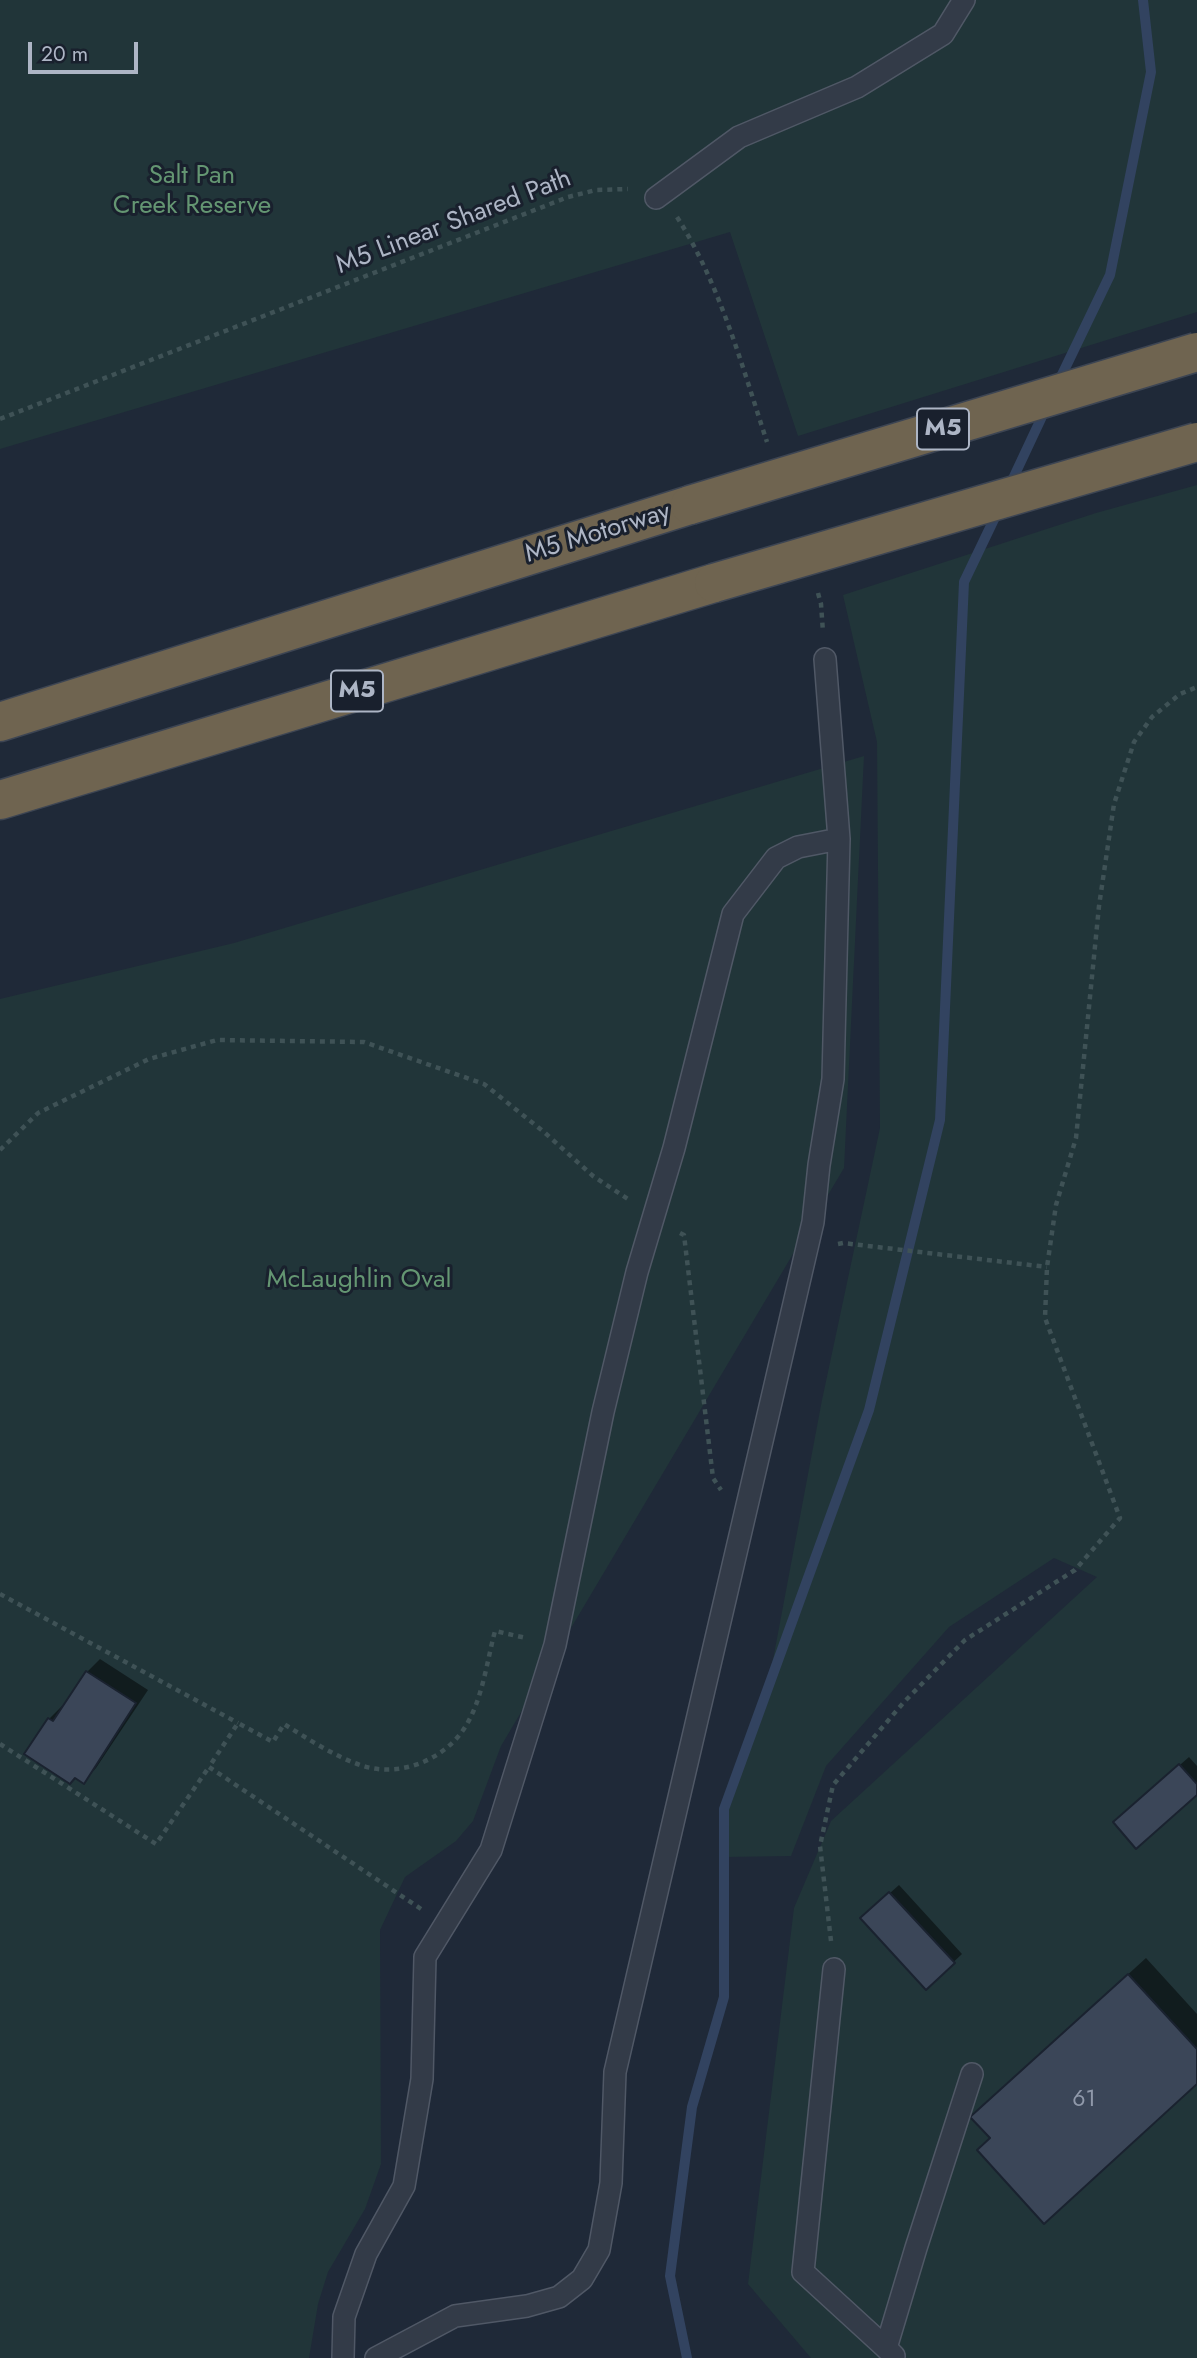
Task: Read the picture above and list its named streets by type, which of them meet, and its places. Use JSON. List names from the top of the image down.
{
  "streets": {
    "highway": ["M5", "M5 Motorway"],
    "path": ["M5 Linear Shared Path"]
  },
  "parks": ["Salt Pan Creek Reserve", "McLaughlin Oval"],
  "house_numbers": ["61"],
  "scale_bar": "20 m"
}
